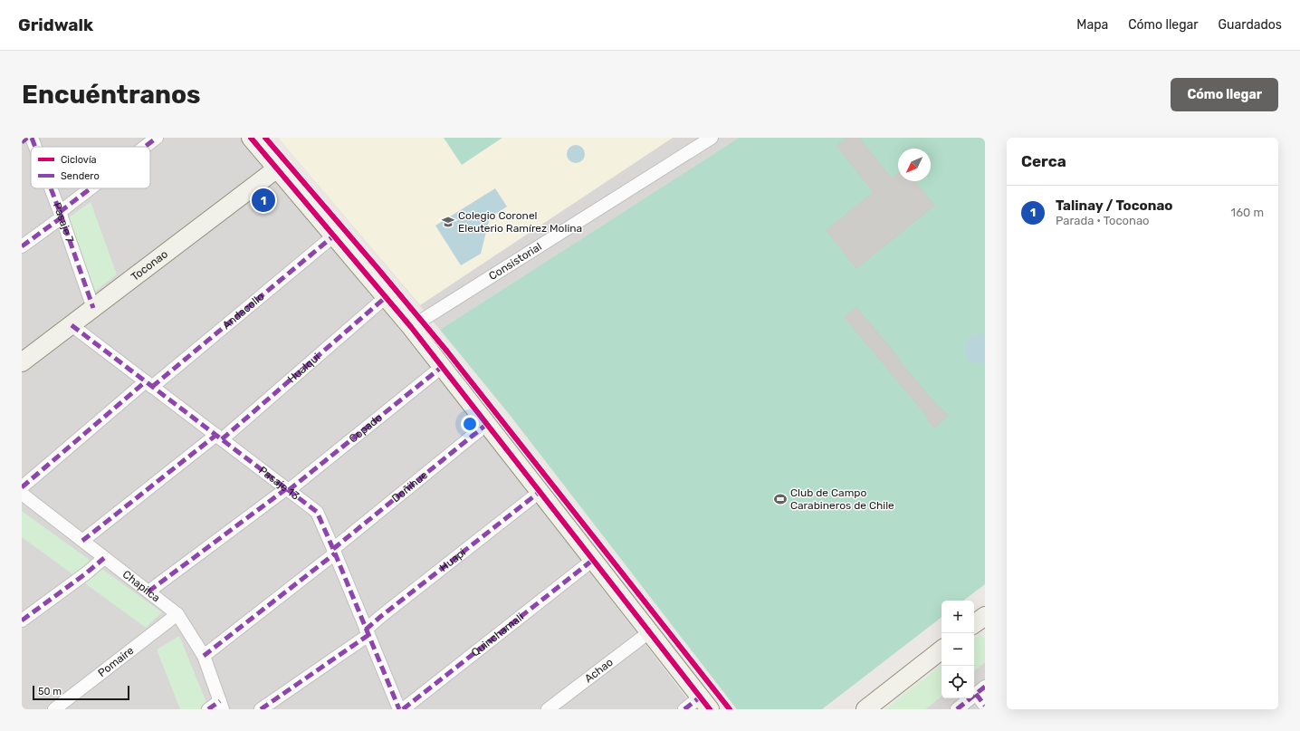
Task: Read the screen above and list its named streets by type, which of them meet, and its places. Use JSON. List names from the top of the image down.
{
  "streets": {
    "street": [
      "Pasaje 7",
      "Consistorial",
      "Toconao",
      "Andacollo",
      "Hualqui",
      "Copado",
      "Pasaje 13",
      "Doñihue",
      "Huapi",
      "Chapilca",
      "Quinchamali",
      "Pomaire",
      "Achao"
    ]
  },
  "crossings": [
    ["Pasaje 7", "Toconao"],
    ["Toconao", "Pasaje 13"],
    ["Andacollo", "Pasaje 13"],
    ["Hualqui", "Pasaje 13"],
    ["Hualqui", "Chapilca"],
    ["Copado", "Pasaje 13"],
    ["Copado", "Chapilca"],
    ["Pasaje 13", "Doñihue"],
    ["Pasaje 13", "Huapi"],
    ["Doñihue", "Chapilca"],
    ["Chapilca", "Pomaire"]
  ],
  "places": {
    "school or university": ["Colegio Coronel Eleuterio Ramírez Molina"],
    "sports": ["Club de Campo Carabineros de Chile"]
  },
  "legend": ["Ciclovía", "Sendero"],
  "scale_bar": "50 m",
  "north": "bottom left",
  "page": {
    "header": "Gridwalk",
    "nav": ["Mapa", "Cómo llegar", "Guardados"],
    "buttons": "Cómo llegar",
    "title": "Encuéntranos",
    "heading": "Cerca",
    "list": [
      {
        "mark": "1",
        "name": "Talinay / Toconao",
        "note": "Parada · Toconao",
        "value": "160 m"
      }
    ],
    "pins": "1",
    "map_buttons": ["+", "−"],
    "scale": "50 m"
  }
}
